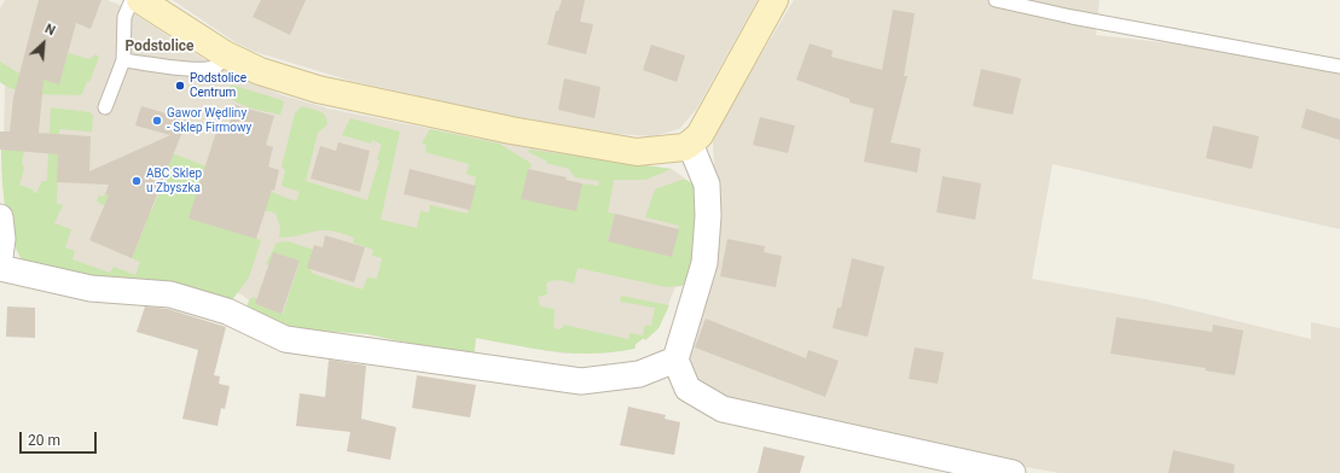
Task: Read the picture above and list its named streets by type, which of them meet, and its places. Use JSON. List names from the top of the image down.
{
  "districts": ["Podstolice"],
  "places": ["Podstolice Centrum", "Gawor Wędliny - Sklep Firmowy", "ABC Sklep u Zbyszka"],
  "scale_bar": "20 m",
  "north": "top right"
}
